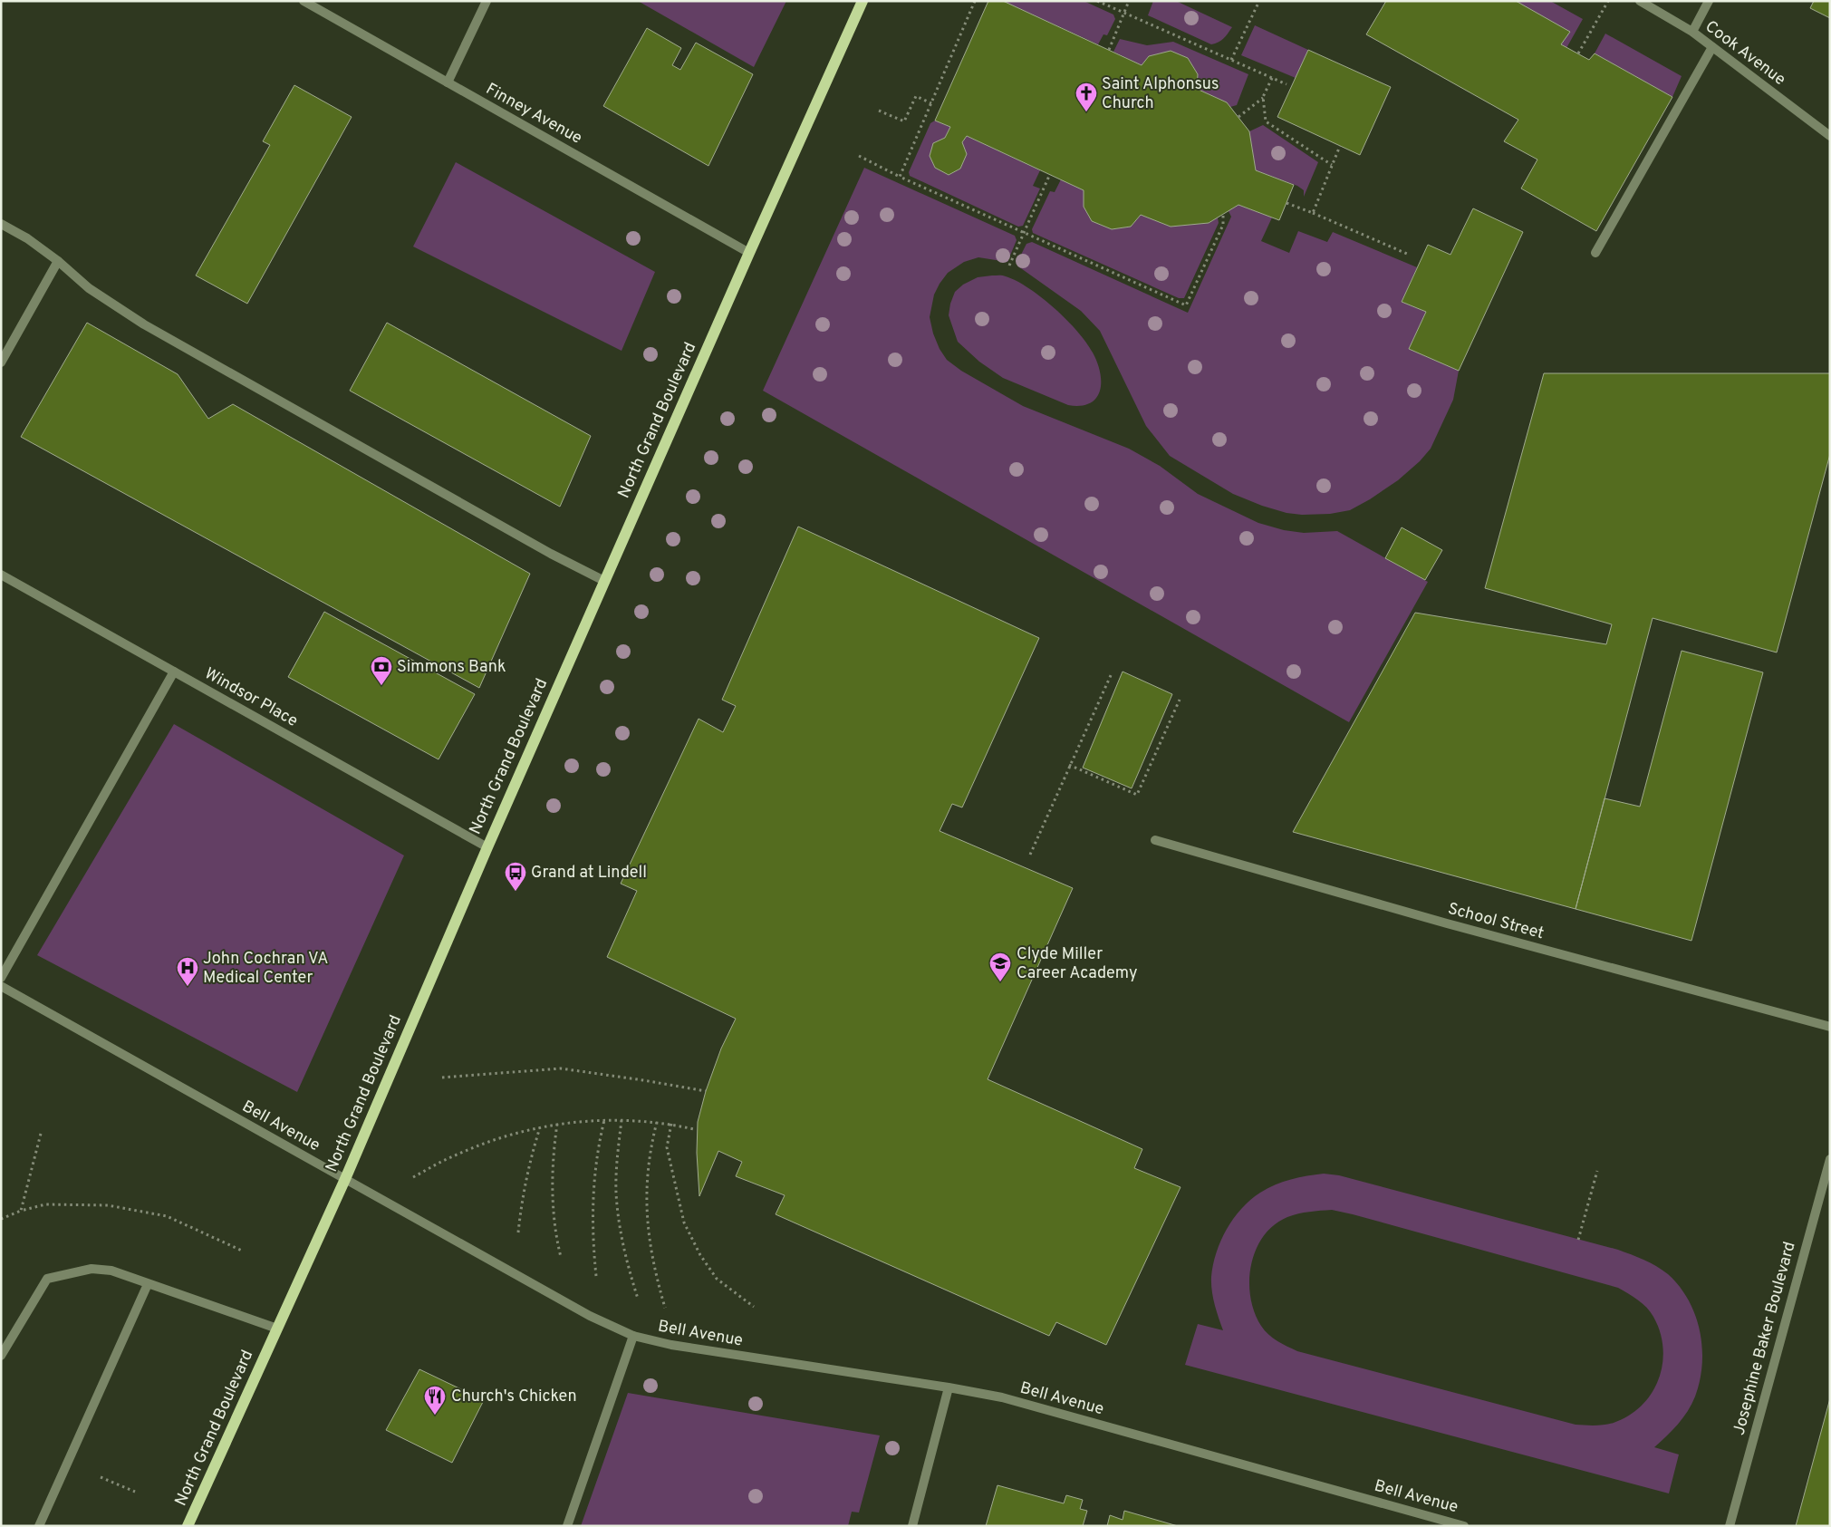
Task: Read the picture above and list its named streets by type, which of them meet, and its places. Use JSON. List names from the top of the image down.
{
  "streets": {
    "main road": ["North Grand Boulevard"],
    "street": [
      "Cook Avenue",
      "Finney Avenue",
      "Windsor Place",
      "School Street",
      "Bell Avenue",
      "Josephine Baker Boulevard"
    ]
  },
  "crossings": [
    ["Finney Avenue", "North Grand Boulevard"],
    ["North Grand Boulevard", "Windsor Place"],
    ["North Grand Boulevard", "Bell Avenue"]
  ],
  "places": {
    "church": ["Saint Alphonsus Church"],
    "bank": ["Simmons Bank"],
    "bus stop": ["Grand at Lindell"],
    "school or university": ["Clyde Miller Career Academy"],
    "hospital": ["John Cochran VA Medical Center"],
    "restaurant": ["Church's Chicken"]
  }
}
